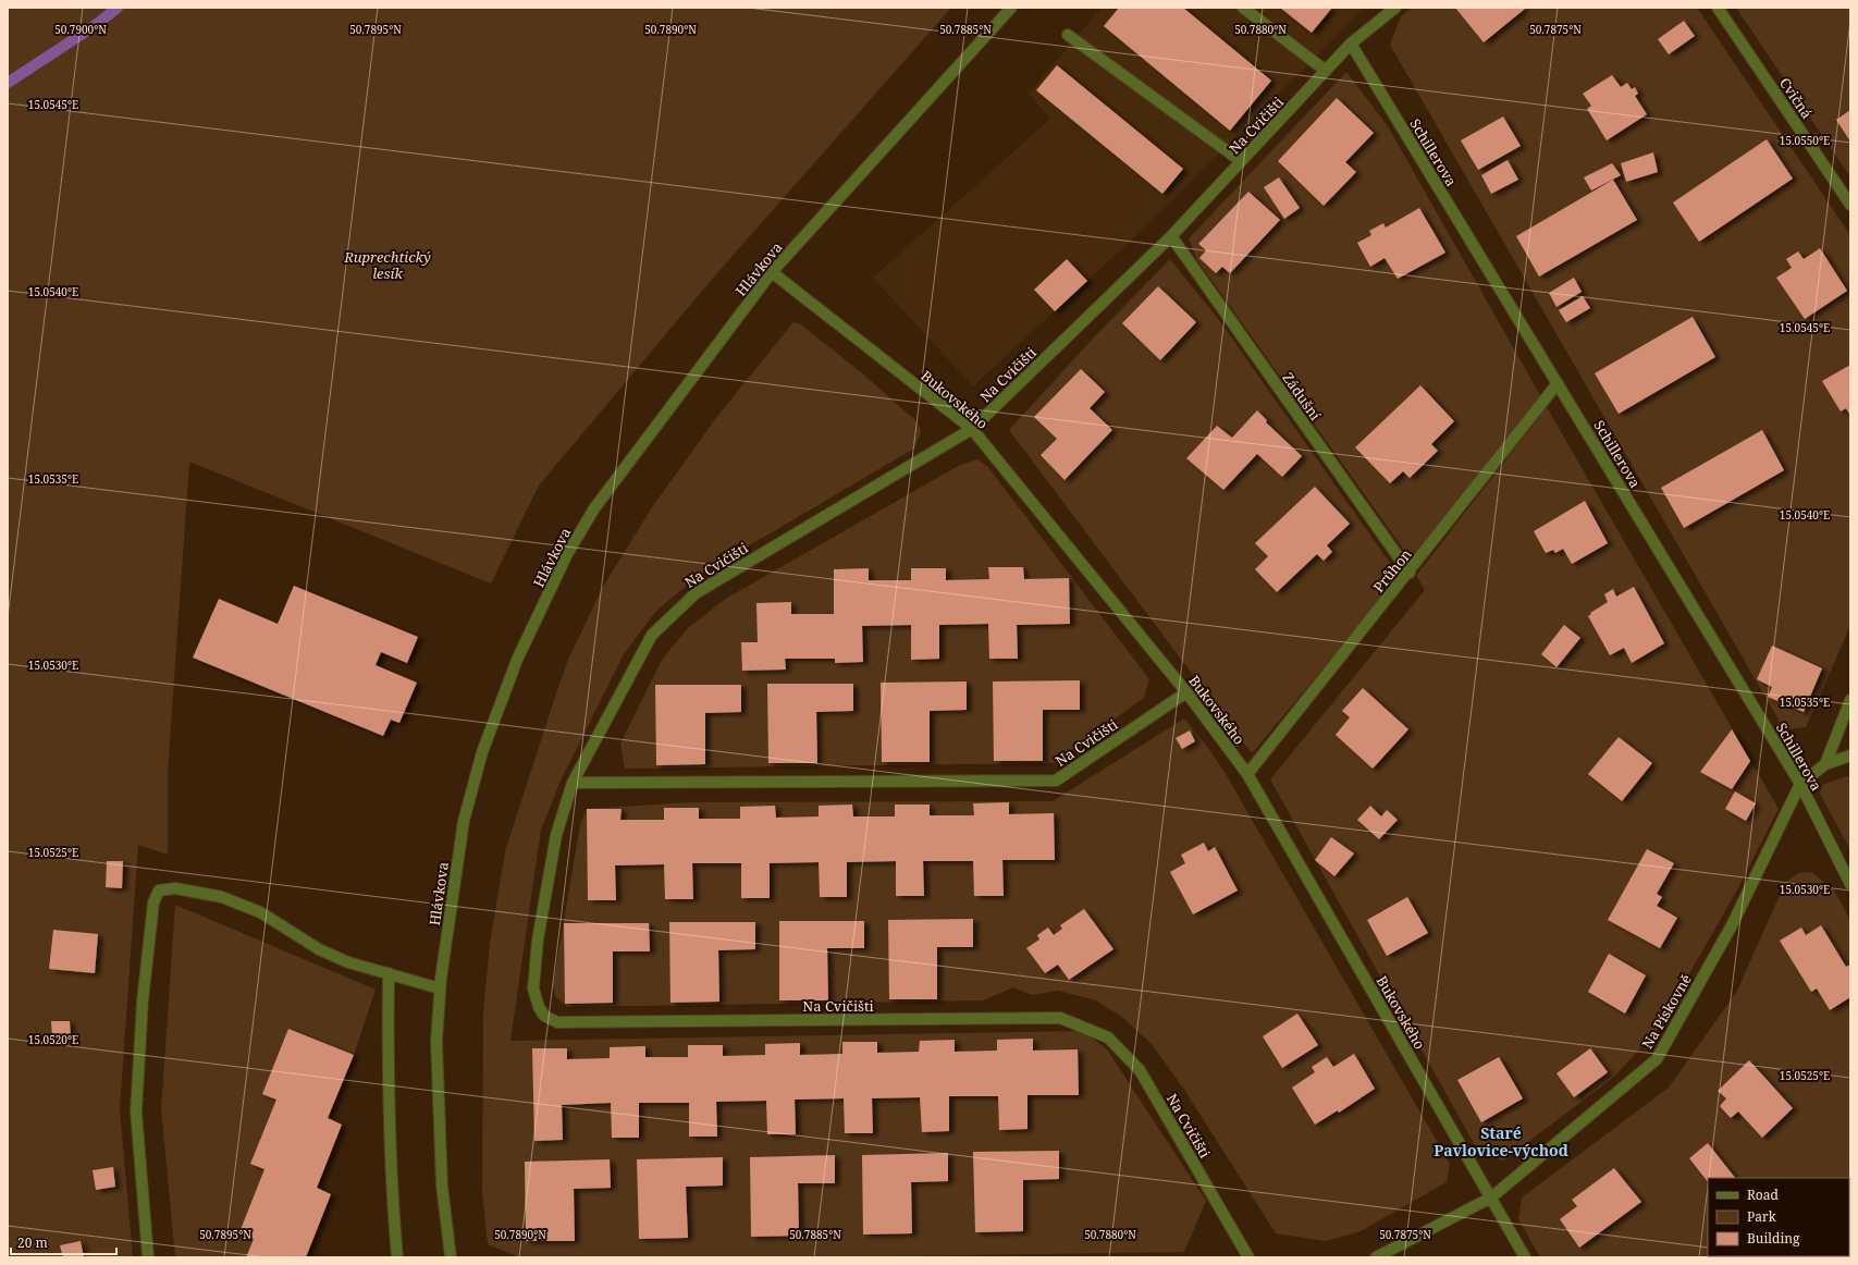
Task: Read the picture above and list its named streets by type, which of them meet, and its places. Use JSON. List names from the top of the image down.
{
  "streets": {
    "street": [
      "Cvičná",
      "Na Cvičišti",
      "Schillerova",
      "Hlávkova",
      "Zádušní",
      "Bukovského",
      "Průhon",
      "Na Pískovně"
    ]
  },
  "crossings": [
    ["Na Cvičišti", "Schillerova"],
    ["Na Cvičišti", "Zádušní"],
    ["Na Cvičišti", "Bukovského"],
    ["Schillerova", "Průhon"],
    ["Schillerova", "Na Pískovně"],
    ["Hlávkova", "Bukovského"],
    ["Zádušní", "Průhon"],
    ["Bukovského", "Průhon"],
    ["Bukovského", "Na Pískovně"]
  ],
  "districts": ["Staré Pavlovice-východ"],
  "parks": ["Ruprechtický lesík"],
  "legend": ["Road", "Park", "Building"],
  "scale_bar": "20 m",
  "coordinates": [
    "50.7900°N",
    "50.7895°N",
    "50.7890°N",
    "50.7885°N",
    "50.7880°N",
    "50.7875°N",
    "15.0545°E",
    "15.0550°E",
    "15.0540°E",
    "15.0535°E",
    "15.0530°E",
    "15.0525°E",
    "15.0520°E"
  ]
}
